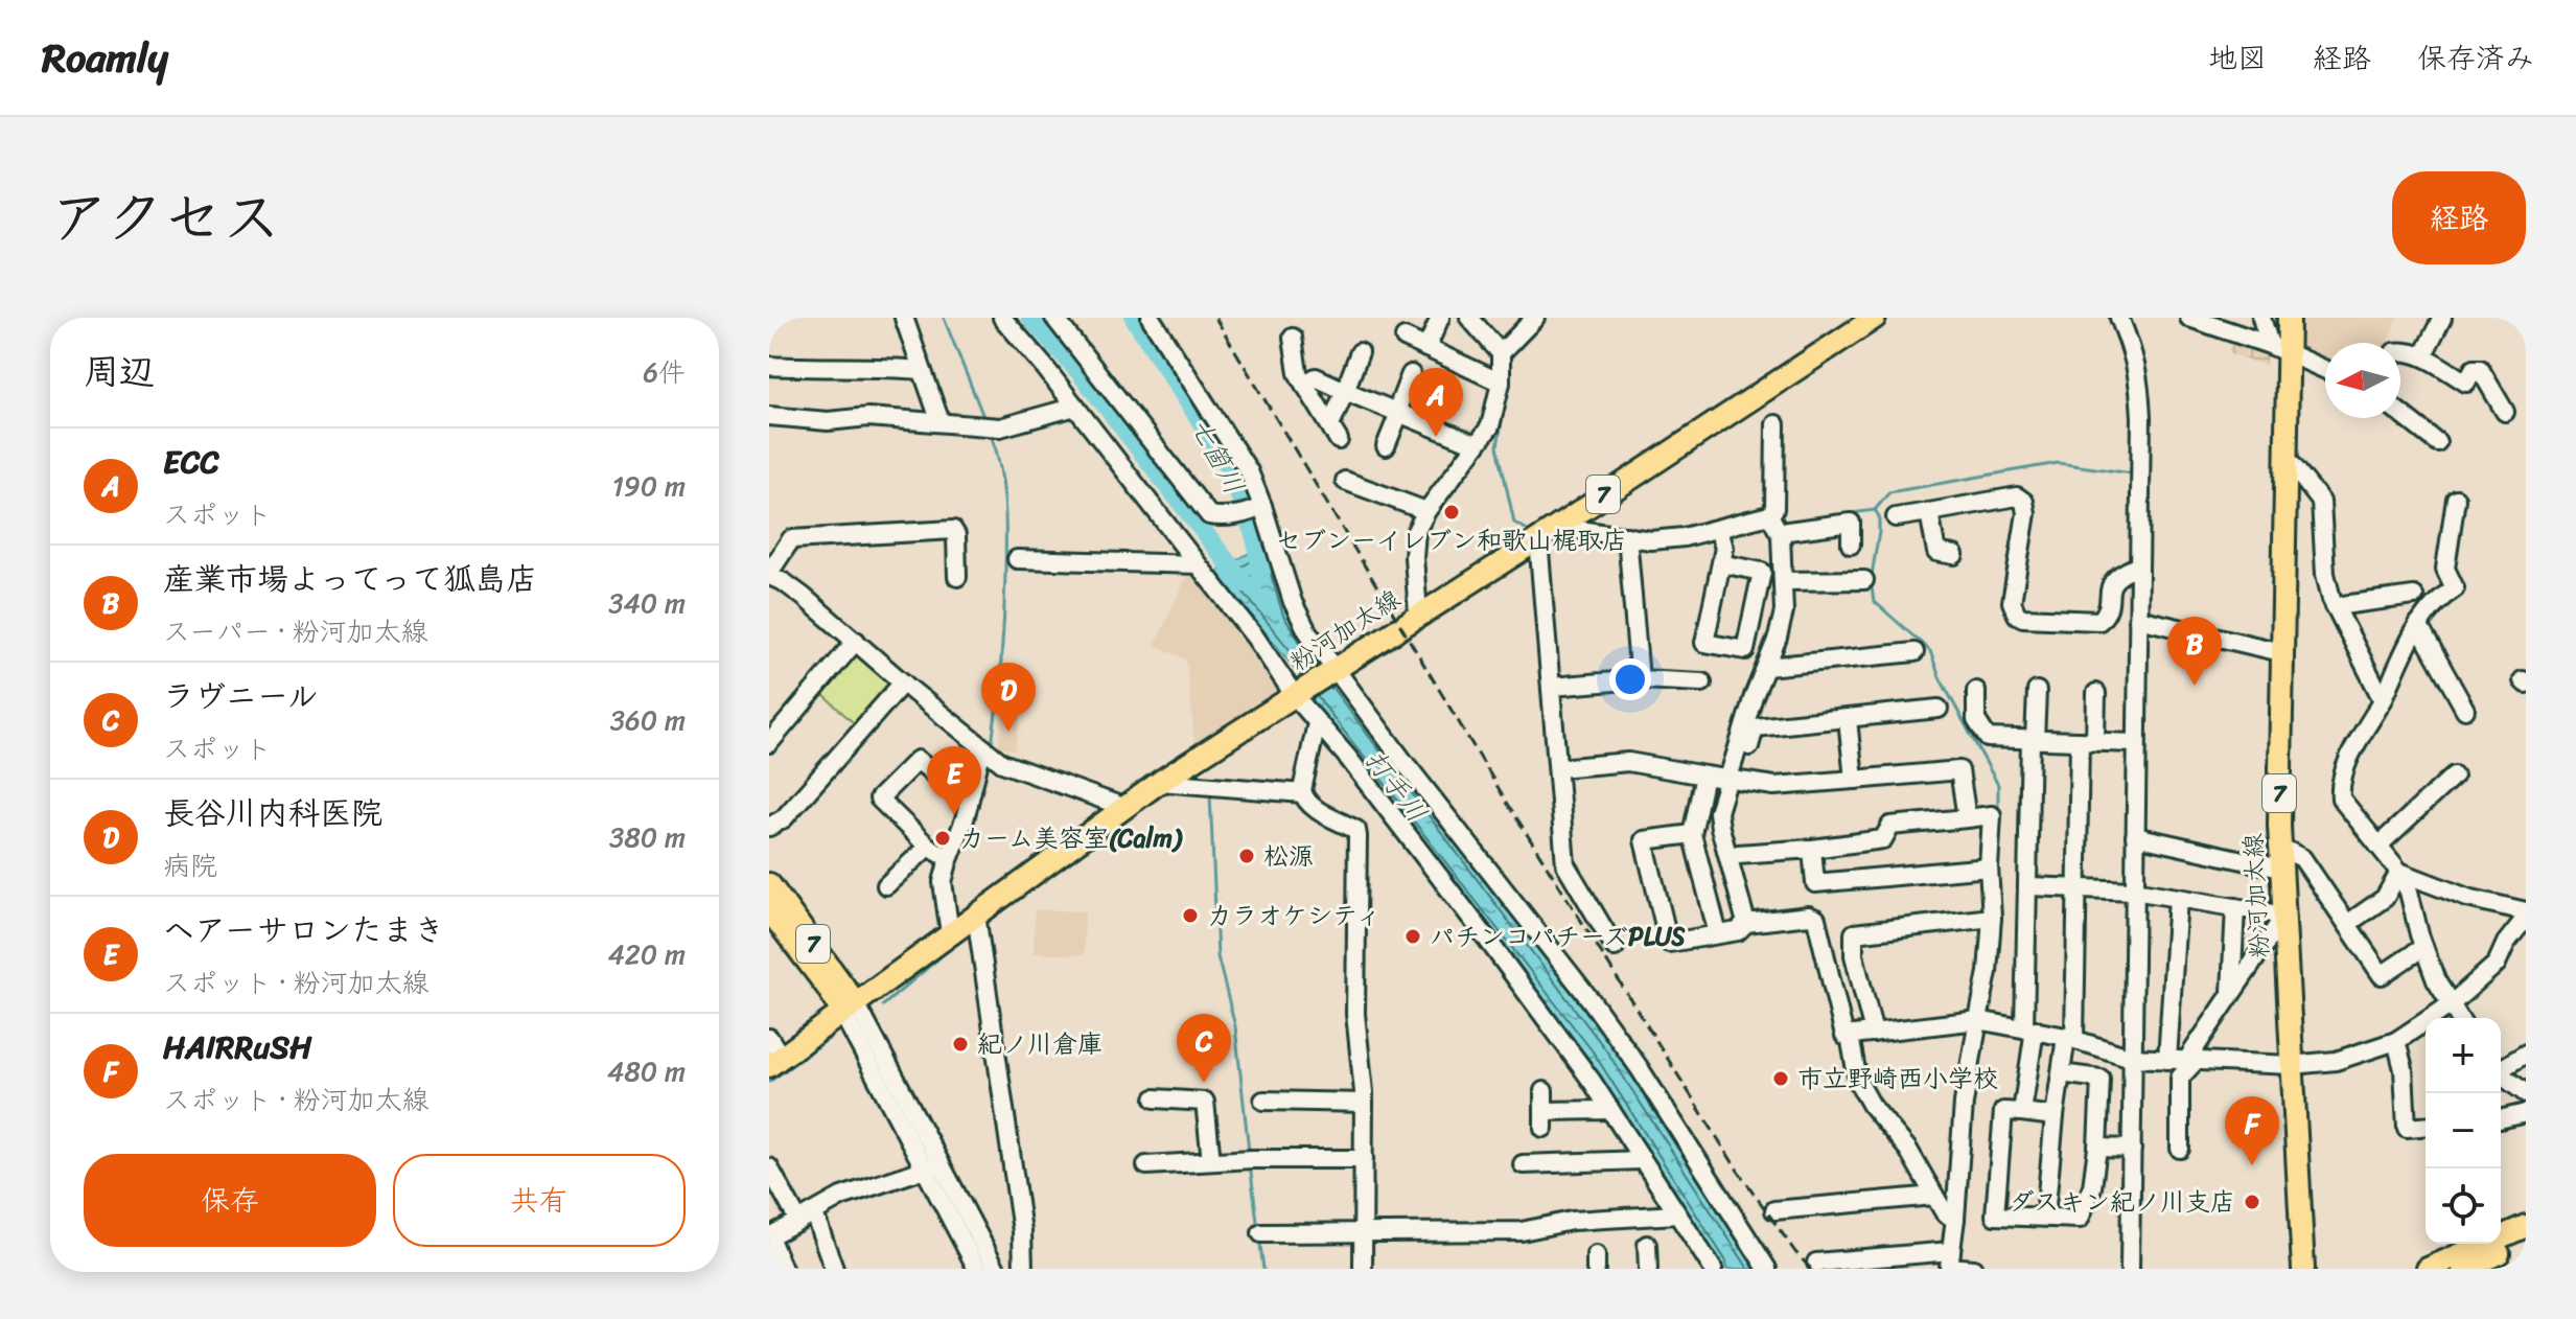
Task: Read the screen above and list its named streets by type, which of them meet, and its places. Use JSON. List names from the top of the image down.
{
  "streets": {
    "main road": ["7", "粉河加太線"]
  },
  "crossings": [
    ["7", "粉河加太線"]
  ],
  "water": ["七箇川", "打手川"],
  "places": [
    "セブンーイレブン和歌山梶取店",
    "カーム美容室(Calm)",
    "松源",
    "カラオケシティ",
    "パチンコパチーズPLUS",
    "紀ノ川倉庫",
    "市立野崎西小学校",
    "ダスキン紀ノ川支店"
  ],
  "north": "left",
  "page": {
    "header": "Roamly",
    "nav": ["地図", "経路", "保存済み"],
    "title": "アクセス",
    "buttons": [
      "経路",
      ["保存", "共有"]
    ],
    "heading": ["周辺", "6件"],
    "pins": [
      "A",
      "B",
      "D",
      "E",
      "C",
      "F"
    ],
    "list": [
      {
        "mark": "A",
        "name": "ECC",
        "note": "スポット",
        "value": "190 m"
      },
      {
        "mark": "B",
        "name": "産業市場よってって狐島店",
        "note": "スーパー · 粉河加太線",
        "value": "340 m"
      },
      {
        "mark": "C",
        "name": "ラヴニール",
        "note": "スポット",
        "value": "360 m"
      },
      {
        "mark": "D",
        "name": "長谷川内科医院",
        "note": "病院",
        "value": "380 m"
      },
      {
        "mark": "E",
        "name": "ヘアーサロンたまき",
        "note": "スポット · 粉河加太線",
        "value": "420 m"
      },
      {
        "mark": "F",
        "name": "HAIRRuSH",
        "note": "スポット · 粉河加太線",
        "value": "480 m"
      }
    ],
    "map_buttons": ["+", "−"]
  }
}
